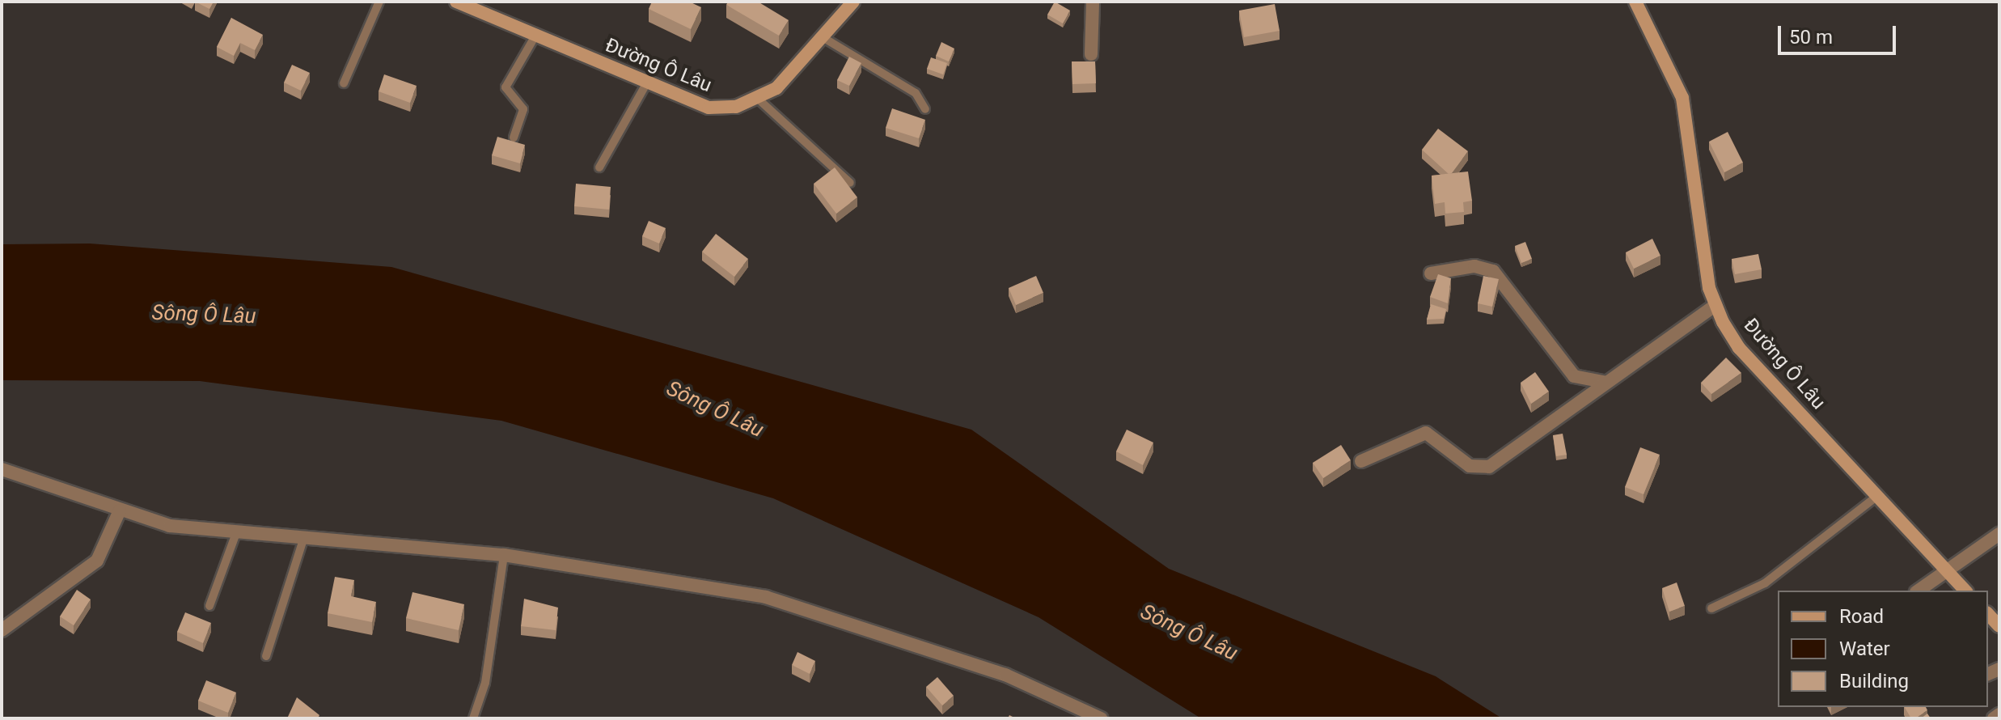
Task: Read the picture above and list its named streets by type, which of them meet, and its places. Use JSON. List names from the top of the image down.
{
  "streets": {
    "main road": ["Đường Ô Lâu"]
  },
  "water": ["Sông Ô Lâu"],
  "legend": ["Road", "Water", "Building"],
  "scale_bar": "50 m"
}
